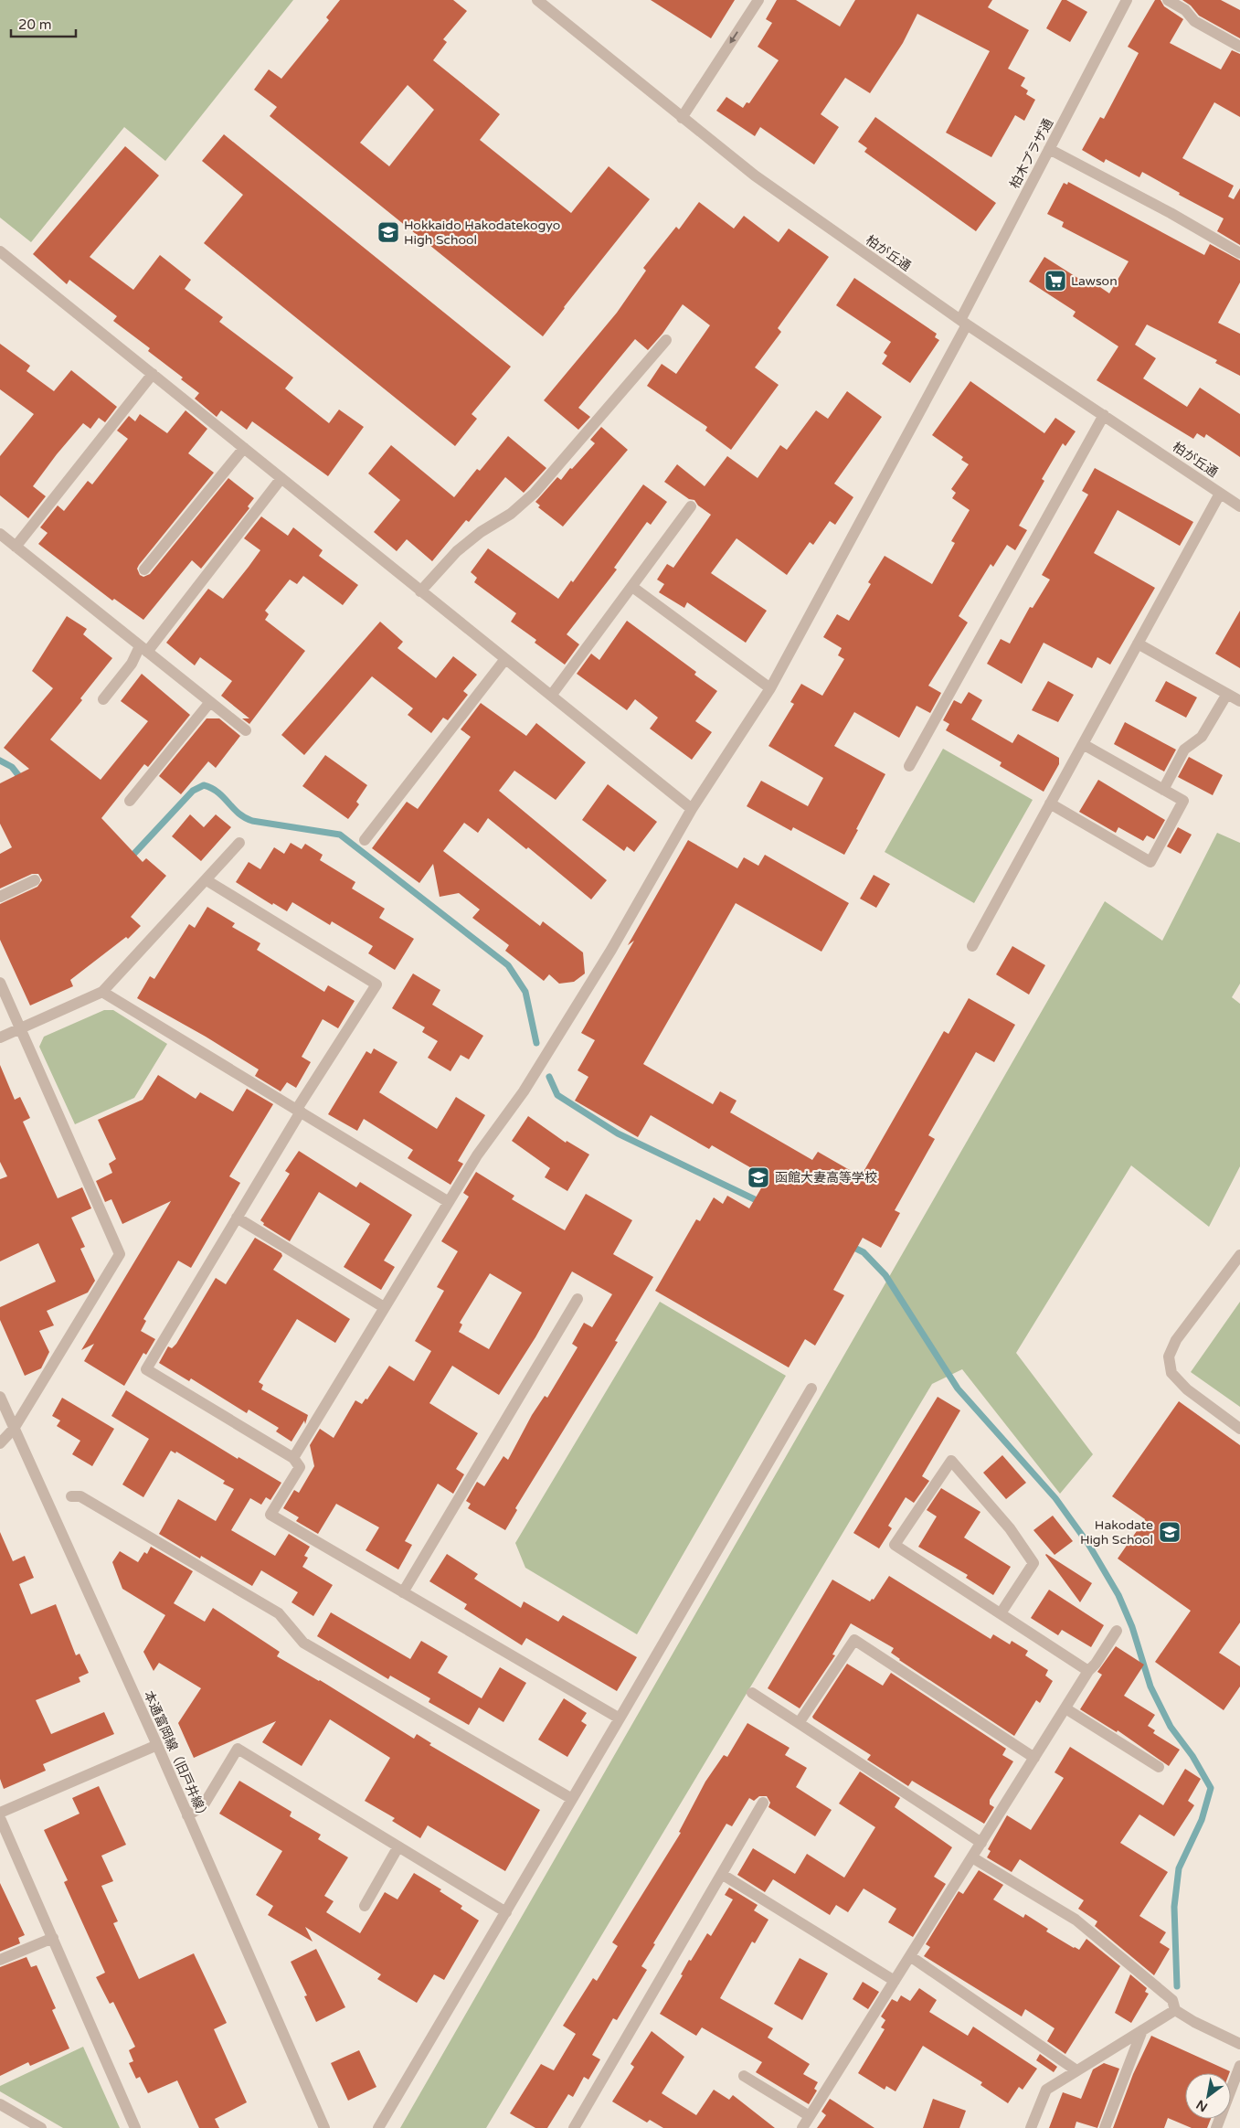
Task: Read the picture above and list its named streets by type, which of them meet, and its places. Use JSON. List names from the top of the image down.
{
  "streets": {
    "street": ["柏木プラザ通", "柏が丘通", "本通富岡線（旧戸井線）"]
  },
  "crossings": [
    ["柏木プラザ通", "柏が丘通"]
  ],
  "places": {
    "school or university": ["Hokkaido Hakodatekogyo High School", "函館大妻高等学校", "Hakodate High School"],
    "supermarket": ["Lawson"]
  },
  "scale_bar": "20 m",
  "north": "bottom left"
}
